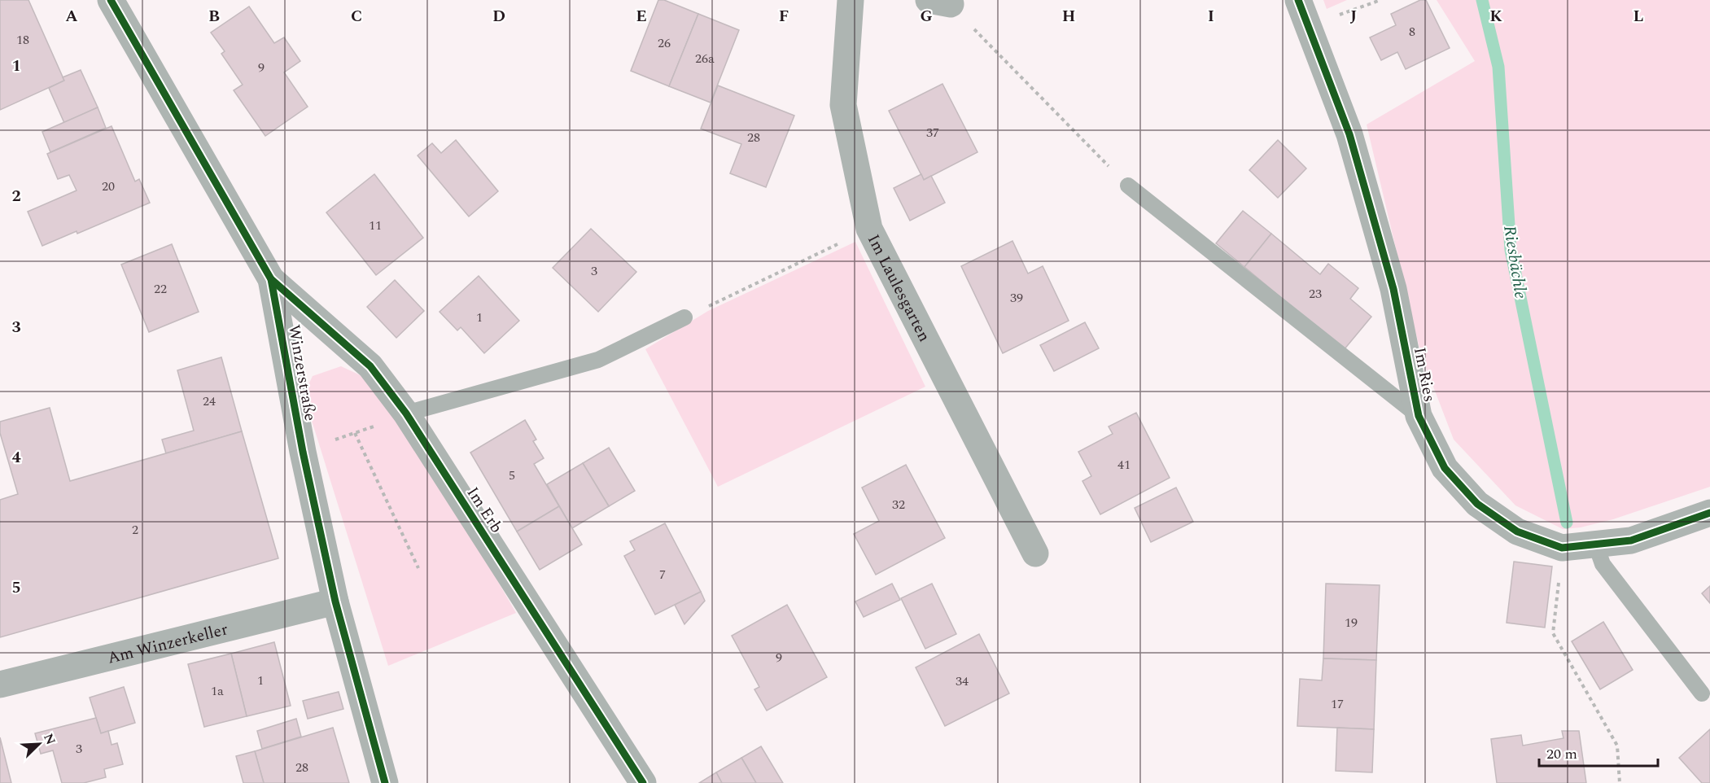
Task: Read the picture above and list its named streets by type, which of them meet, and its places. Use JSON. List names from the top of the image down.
{
  "streets": {
    "street": [
      "Im Laulesgarten",
      "Winzerstraße",
      "Im Ries",
      "Im Erb",
      "Am Winzerkeller"
    ]
  },
  "crossings": [
    ["Winzerstraße", "Im Erb"],
    ["Winzerstraße", "Am Winzerkeller"]
  ],
  "water": ["Riesbächle"],
  "house_numbers": [
    "8",
    "18",
    "26",
    "26a",
    "9",
    "37",
    "28",
    "20",
    "11",
    "3",
    "22",
    "23",
    "39",
    "1",
    "24",
    "41",
    "5",
    "32",
    "2",
    "7",
    "19",
    "9",
    "1",
    "34",
    "1a",
    "17",
    "3",
    "28"
  ],
  "scale_bar": "20 m",
  "north": "top right",
  "grid": {
    "columns": [
      "A",
      "B",
      "C",
      "D",
      "E",
      "F",
      "G",
      "H",
      "I",
      "J",
      "K",
      "L"
    ],
    "rows": [
      "1",
      "2",
      "3",
      "4",
      "5"
    ]
  }
}
